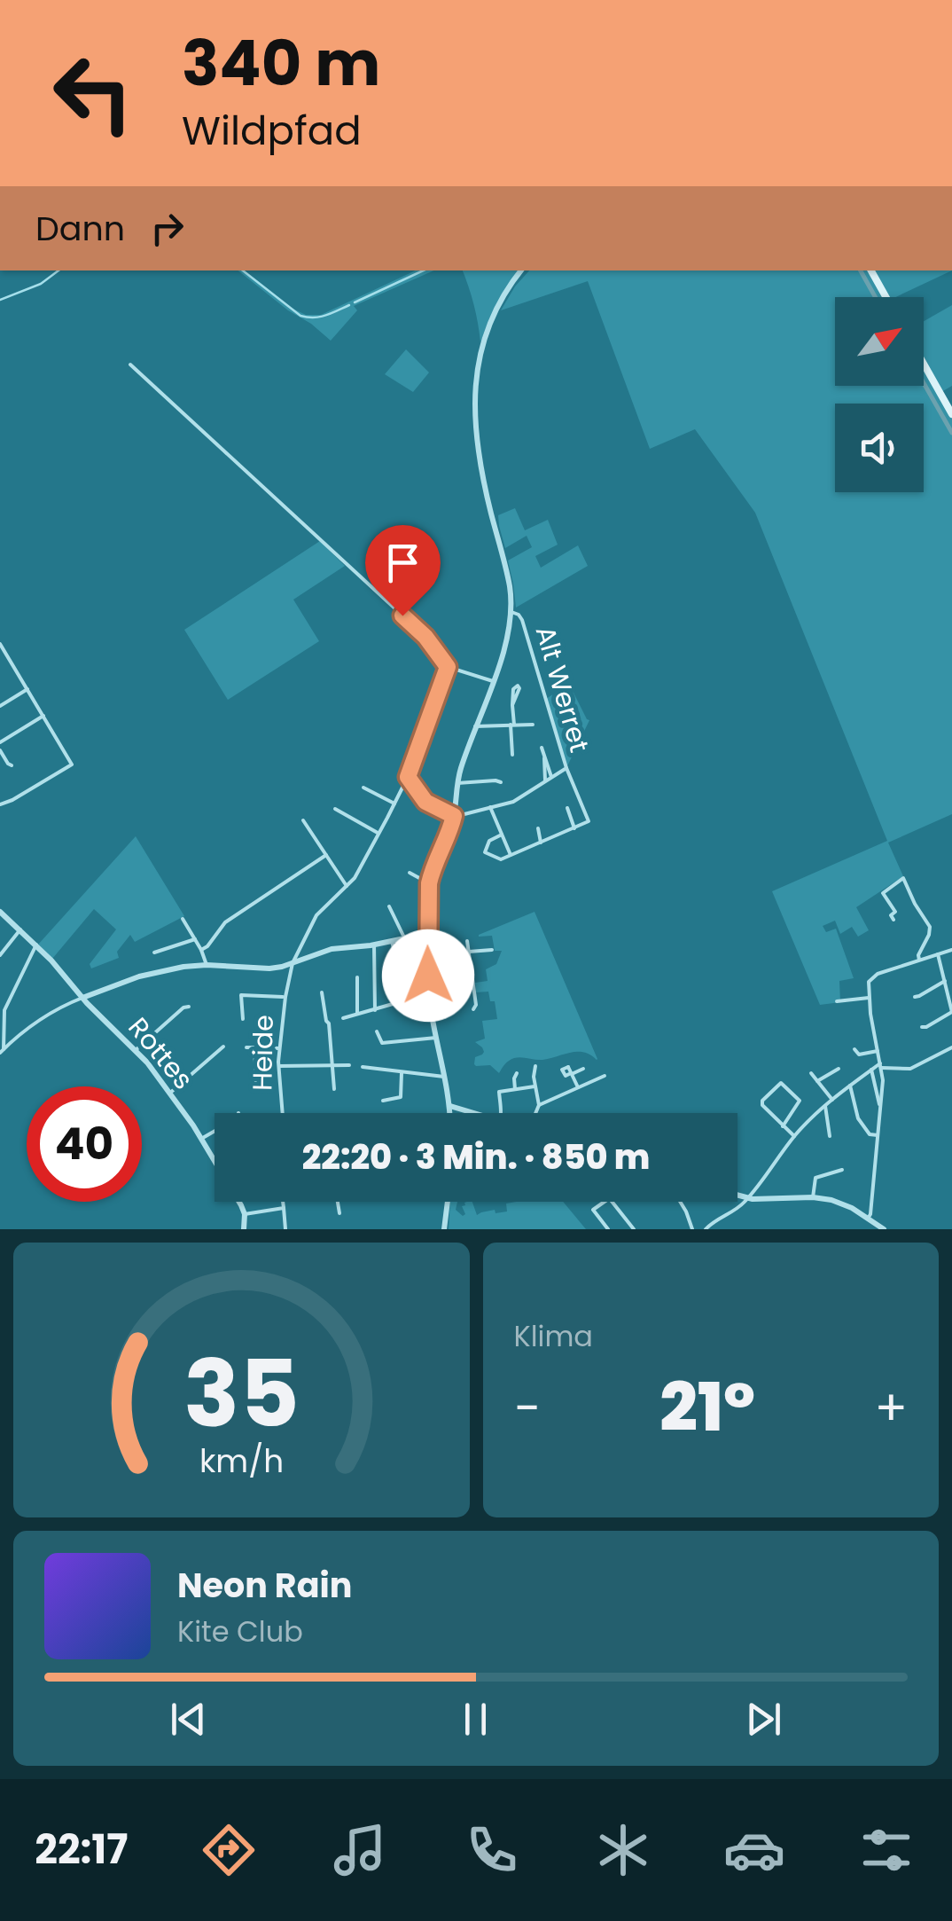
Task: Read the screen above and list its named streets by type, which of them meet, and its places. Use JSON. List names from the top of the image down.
{
  "streets": {
    "street": ["Alt Werret", "Heide", "Rottes"]
  },
  "north": "top right",
  "page": {
    "turn": ["340 m", "Wildpfad"],
    "then": "Dann",
    "limit": "40",
    "trip": "22:20 · 3 Min. · 850 m",
    "tile": "Klima",
    "heat": ["−", "21°", "+"],
    "song": ["Neon Rain", "Kite Club"],
    "tabs": "22:17",
    "gauge": ["35", "km/h"]
  }
}
